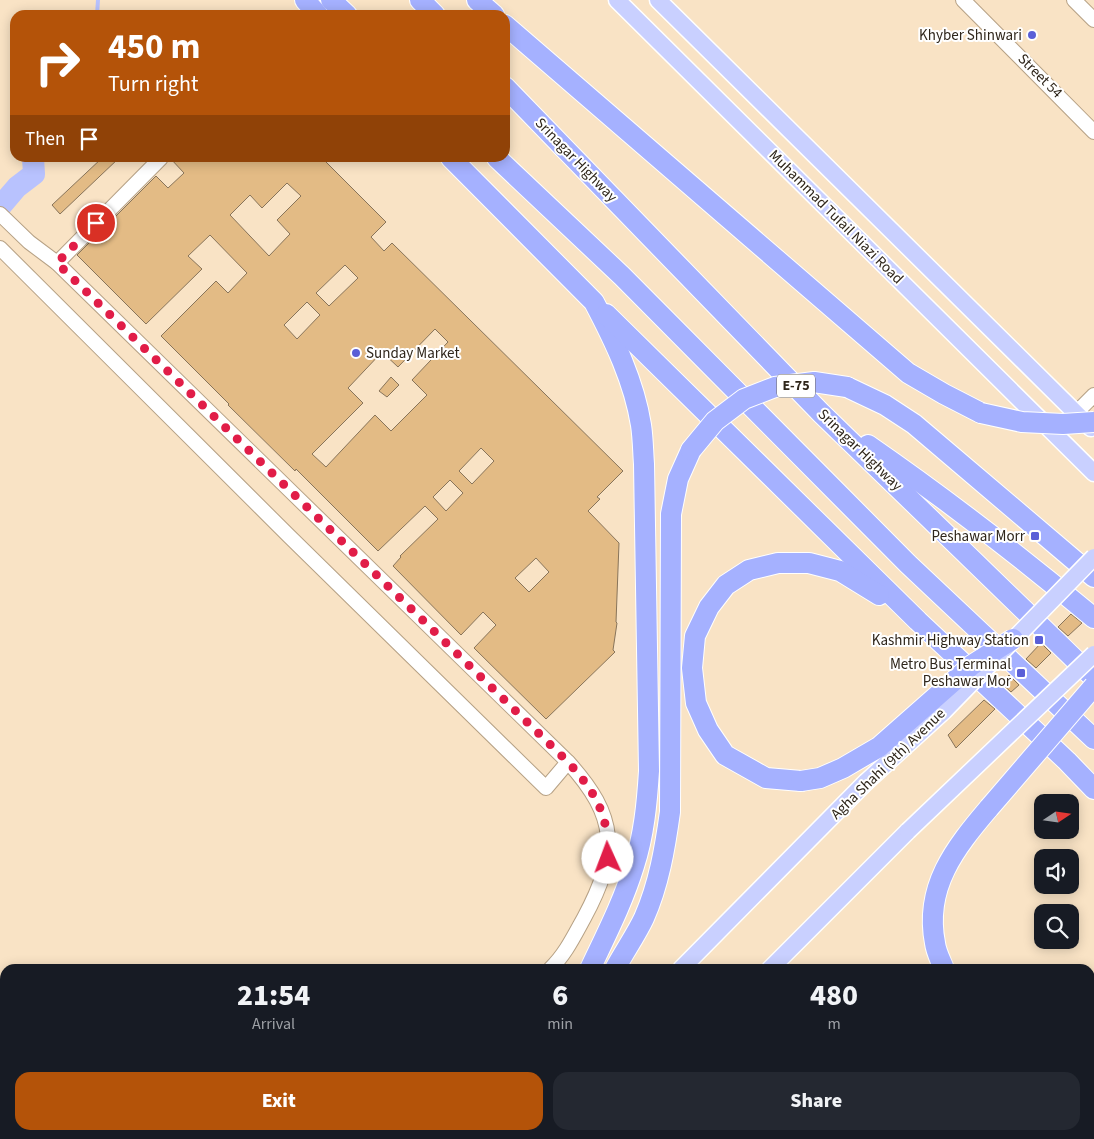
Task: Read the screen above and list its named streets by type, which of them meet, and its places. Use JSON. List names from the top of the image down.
{
  "streets": {
    "highway": ["Srinagar Highway", "E-75"],
    "main road": ["Muhammad Tufail Niazi Road", "Agha Shahi (9th) Avenue"],
    "street": ["Street 54"]
  },
  "places": {
    "other": ["Khyber Shinwari", "Sunday Market"],
    "transit": ["Peshawar Morr", "Kashmir Highway Station", "Metro Bus Terminal Peshawar Mor"]
  },
  "north": "right",
  "page": {
    "turn": ["450 m", "Turn right"],
    "then": "Then",
    "eta": [
      "21:54",
      "Arrival",
      "6",
      "min",
      "480",
      "m"
    ],
    "buttons": ["Exit", "Share"]
  }
}
